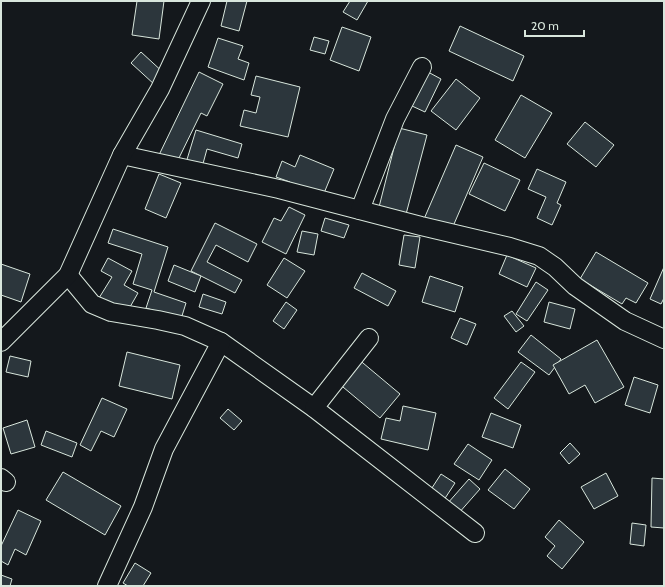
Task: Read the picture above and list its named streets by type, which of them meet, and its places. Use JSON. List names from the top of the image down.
{
  "scale_bar": "20 m"
}
